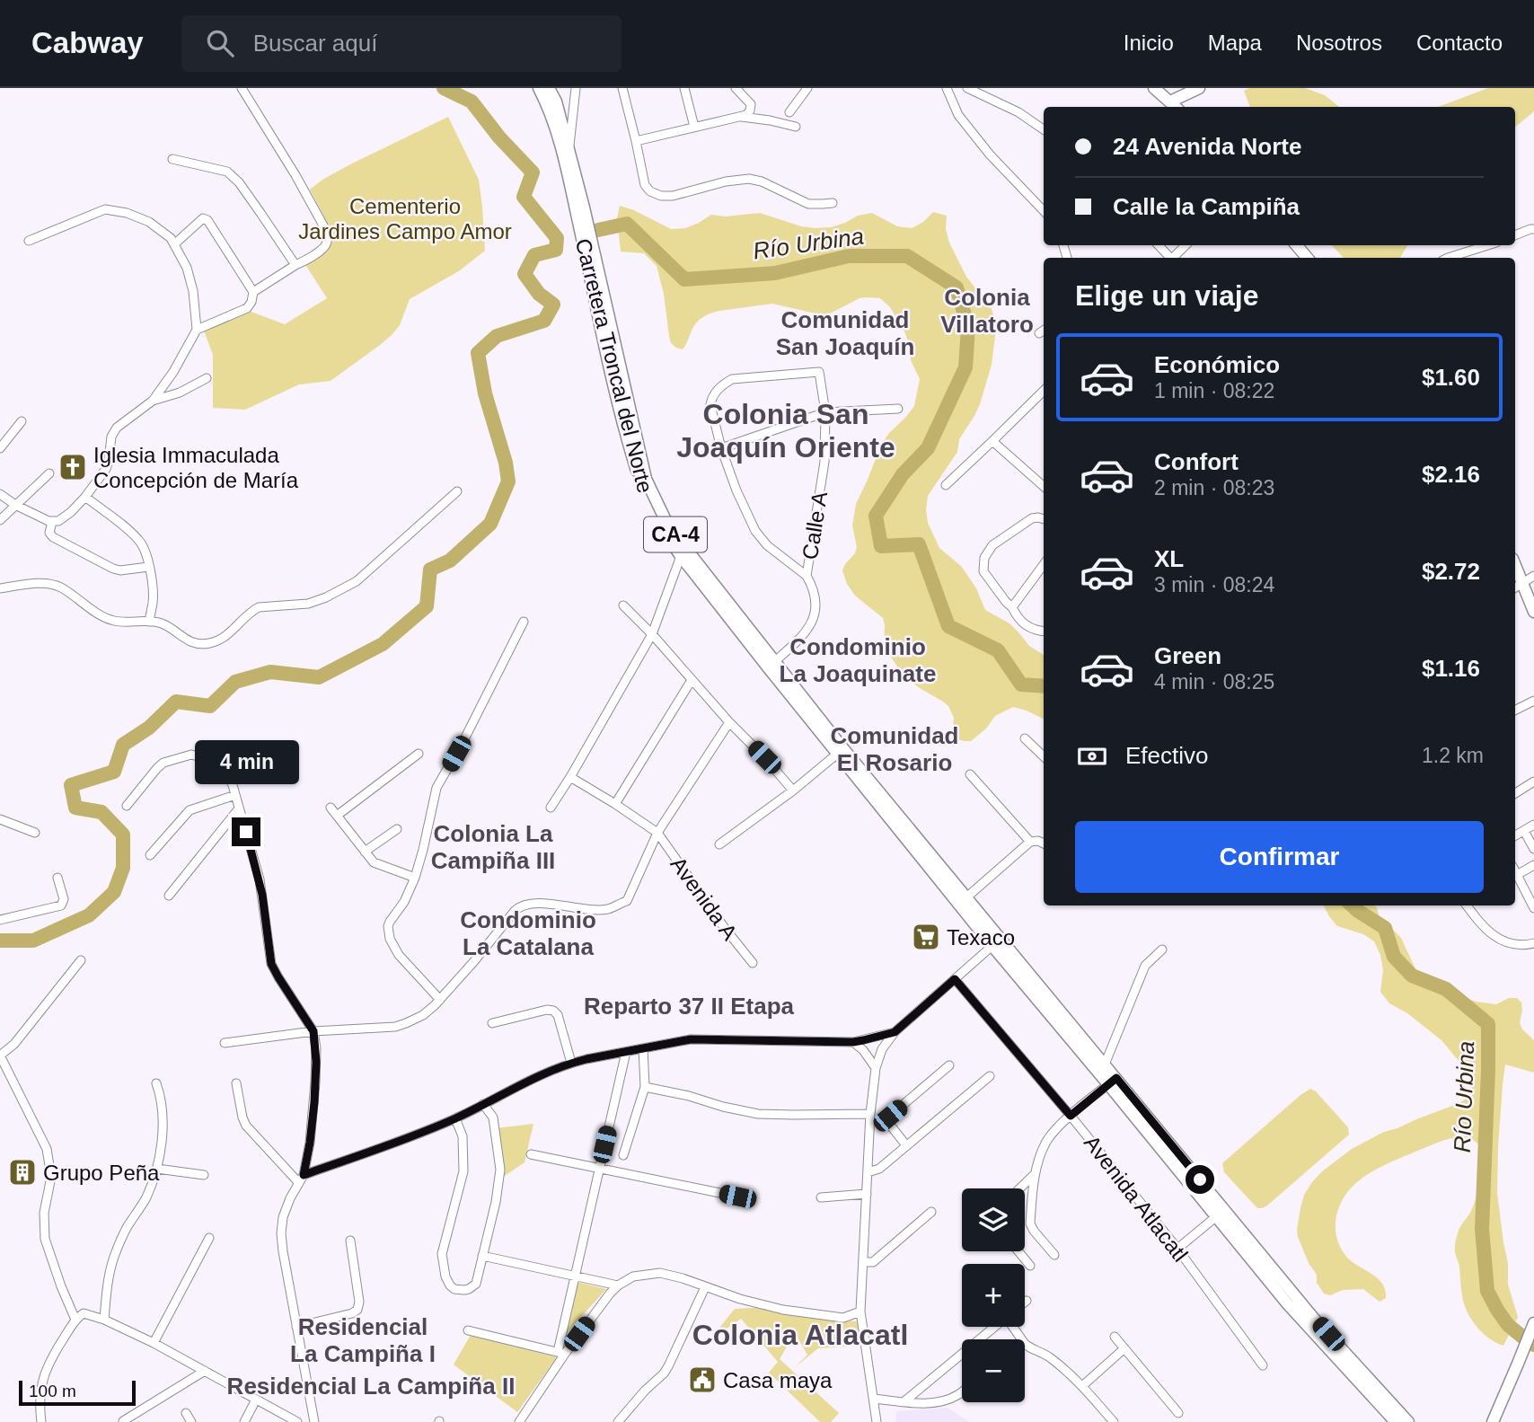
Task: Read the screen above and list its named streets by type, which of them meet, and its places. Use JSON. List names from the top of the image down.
{
  "streets": {
    "main road": ["Carretera Troncal del Norte", "CA-4"],
    "street": ["Calle A", "Avenida A", "Avenida Atlacatl"]
  },
  "crossings": [
    ["Carretera Troncal del Norte", "Calle A"],
    ["Carretera Troncal del Norte", "CA-4"]
  ],
  "districts": [
    "Colonia Villatoro",
    "Comunidad San Joaquín",
    "Colonia San Joaquín Oriente",
    "Condominio La Joaquinate",
    "Comunidad El Rosario",
    "Colonia La Campiña III",
    "Condominio La Catalana",
    "Reparto 37 II Etapa",
    "Residencial La Campiña I",
    "Colonia Atlacatl",
    "Residencial La Campiña II"
  ],
  "water": ["Río Urbina"],
  "parks": ["Cementerio Jardines Campo Amor"],
  "places": {
    "church": ["Iglesia Immaculada Concepción de María"],
    "supermarket": ["Texaco"],
    "building": ["Grupo Peña"],
    "public building": ["Casa maya"]
  },
  "scale_bar": "100 m",
  "page": {
    "header": "Cabway",
    "search": "Buscar aquí",
    "nav": [
      "Inicio",
      "Mapa",
      "Nosotros",
      "Contacto"
    ],
    "banner": ["24 Avenida Norte", "Calle la Campiña"],
    "heading": "Elige un viaje",
    "list": [
      {
        "name": "Económico",
        "note": "1 min · 08:22",
        "value": "$1.60"
      },
      {
        "name": "Confort",
        "note": "2 min · 08:23",
        "value": "$2.16"
      },
      {
        "name": "XL",
        "note": "3 min · 08:24",
        "value": "$2.72"
      },
      {
        "name": "Green",
        "note": "4 min · 08:25",
        "value": "$1.16"
      }
    ],
    "pay": ["Efectivo", "1.2 km"],
    "bubble": "4 min",
    "buttons": "Confirmar",
    "map_buttons": ["+", "−"],
    "scale": "100 m"
  }
}
